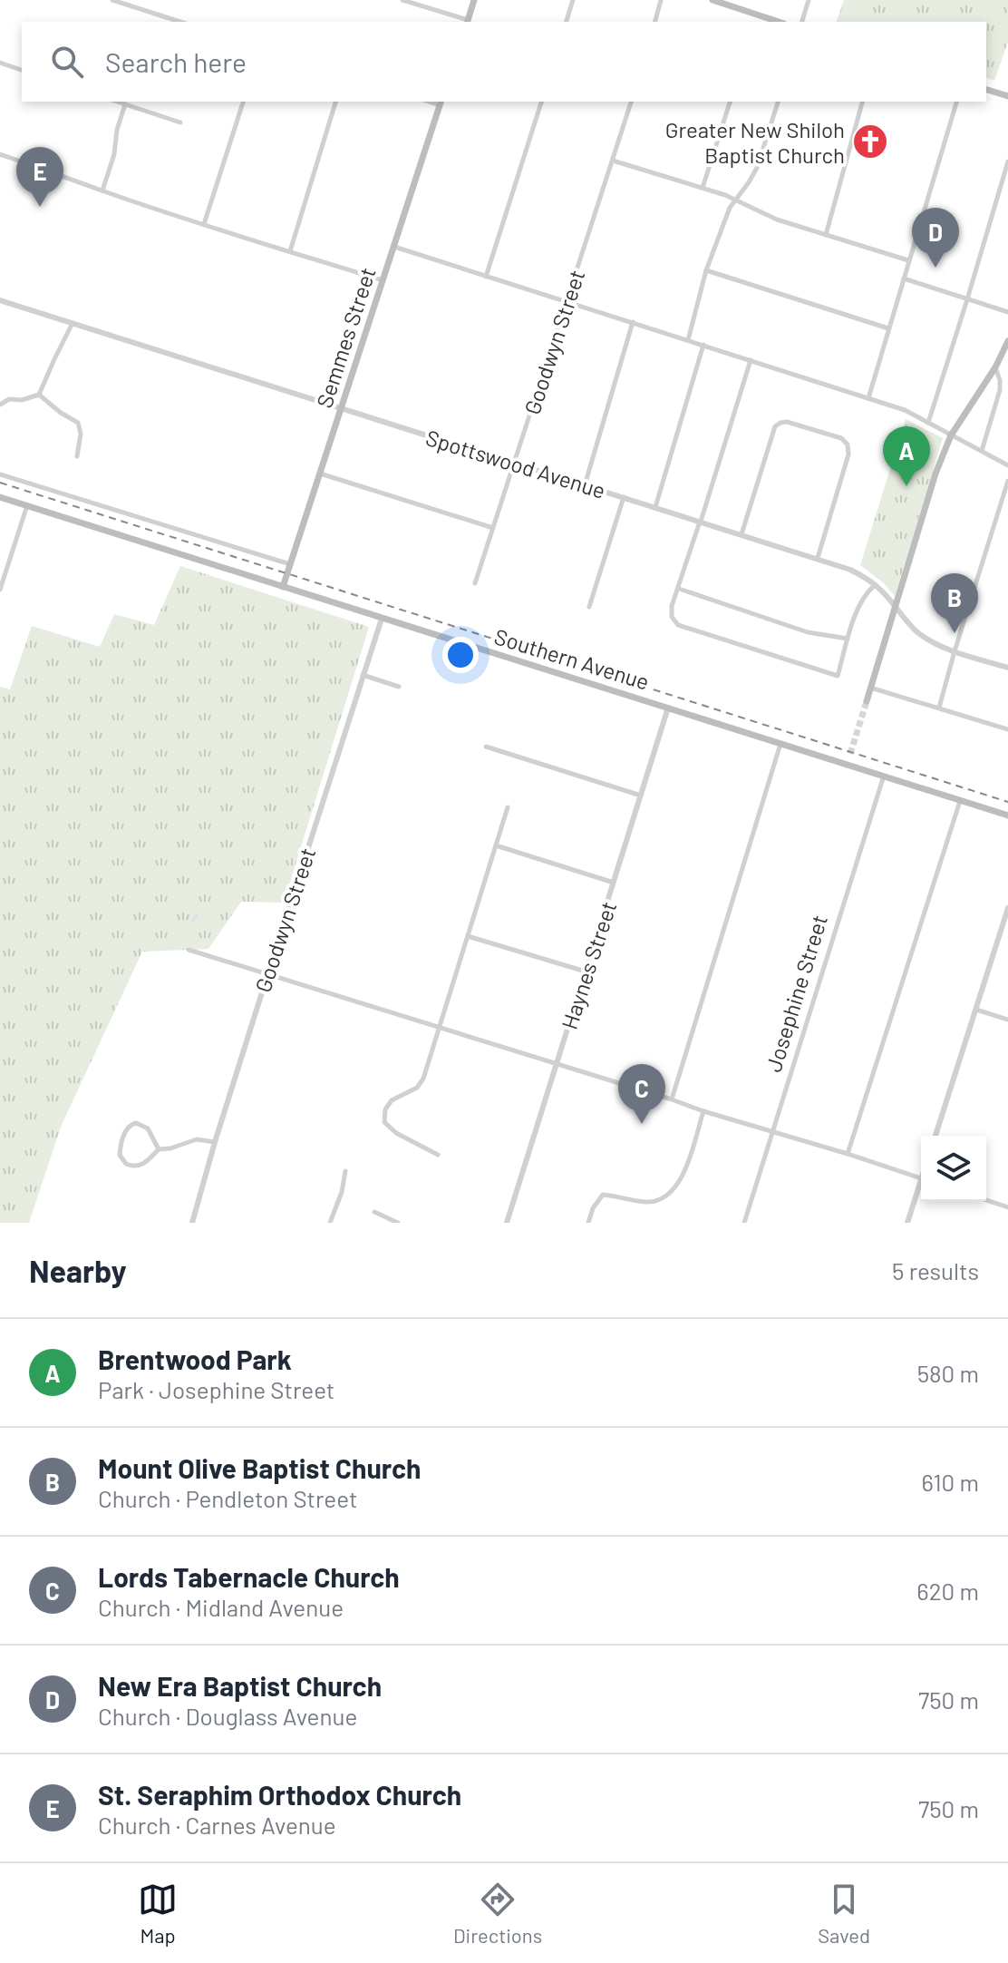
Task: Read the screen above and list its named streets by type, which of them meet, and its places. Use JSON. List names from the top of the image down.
{
  "streets": {
    "main road": ["Semmes Street", "Southern Avenue"],
    "street": [
      "Goodwyn Street",
      "Spottswood Avenue",
      "Haynes Street",
      "Josephine Street"
    ]
  },
  "crossings": [
    ["Semmes Street", "Spottswood Avenue"],
    ["Semmes Street", "Southern Avenue"],
    ["Goodwyn Street", "Spottswood Avenue"],
    ["Goodwyn Street", "Southern Avenue"],
    ["Southern Avenue", "Haynes Street"],
    ["Southern Avenue", "Josephine Street"]
  ],
  "places": {
    "church": ["Greater New Shiloh Baptist Church"]
  },
  "page": {
    "search": "Search here",
    "pins": [
      "E",
      "D",
      "A",
      "B",
      "C"
    ],
    "heading": ["Nearby", "5 results"],
    "list": [
      {
        "mark": "A",
        "name": "Brentwood Park",
        "note": "Park · Josephine Street",
        "value": "580 m"
      },
      {
        "mark": "B",
        "name": "Mount Olive Baptist Church",
        "note": "Church · Pendleton Street",
        "value": "610 m"
      },
      {
        "mark": "C",
        "name": "Lords Tabernacle Church",
        "note": "Church · Midland Avenue",
        "value": "620 m"
      },
      {
        "mark": "D",
        "name": "New Era Baptist Church",
        "note": "Church · Douglass Avenue",
        "value": "750 m"
      },
      {
        "mark": "E",
        "name": "St. Seraphim Orthodox Church",
        "note": "Church · Carnes Avenue",
        "value": "750 m"
      }
    ],
    "nav": ["Map", "Directions", "Saved"]
  }
}
